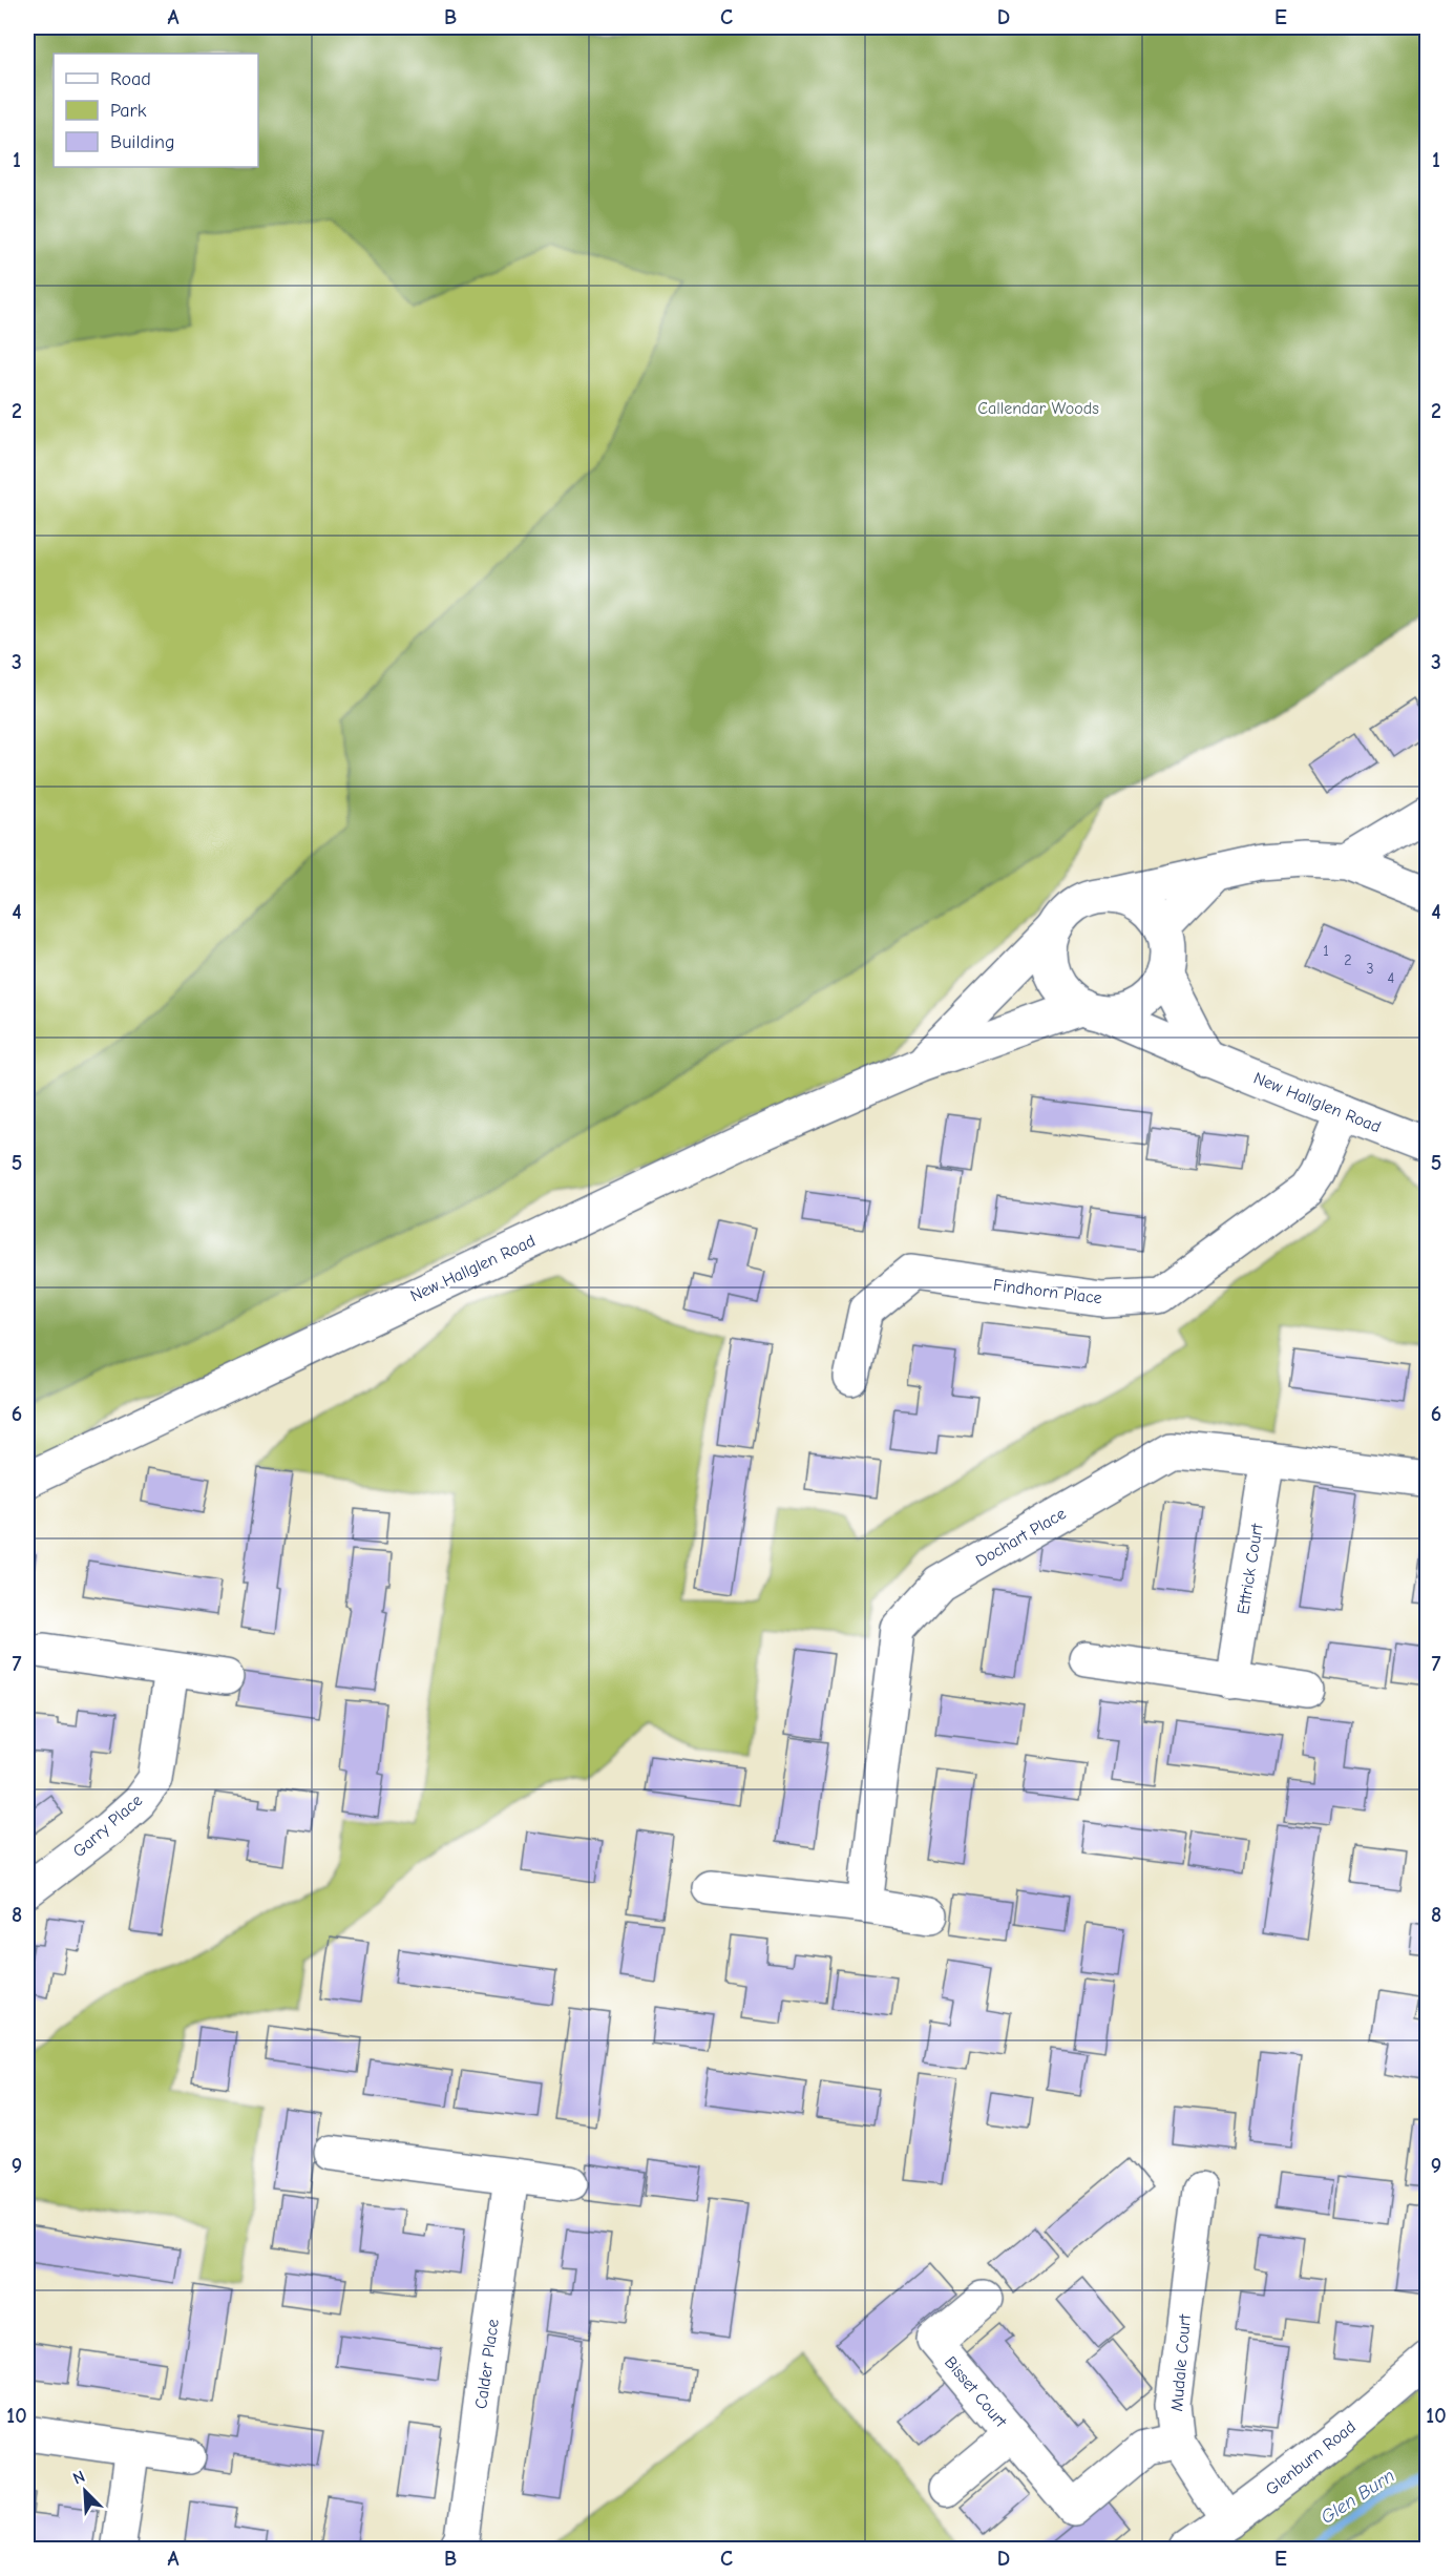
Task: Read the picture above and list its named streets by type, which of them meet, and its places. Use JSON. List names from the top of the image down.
{
  "streets": {
    "street": [
      "New Hallglen Road",
      "Findhorn Place",
      "Dochart Place",
      "Ettrick Court",
      "Garry Place",
      "Mudale Court",
      "Calder Place",
      "Bisset Court",
      "Glenburn Road"
    ]
  },
  "crossings": [
    ["New Hallglen Road", "Findhorn Place"],
    ["Dochart Place", "Ettrick Court"],
    ["Mudale Court", "Bisset Court"],
    ["Mudale Court", "Glenburn Road"]
  ],
  "water": ["Glen Burn"],
  "parks": ["Callendar Woods"],
  "house_numbers": [
    "1",
    "2",
    "3",
    "4"
  ],
  "legend": ["Road", "Park", "Building"],
  "north": "top left",
  "grid": {
    "columns": [
      "A",
      "B",
      "C",
      "D",
      "E"
    ],
    "rows": [
      "1",
      "2",
      "3",
      "4",
      "5",
      "6",
      "7",
      "8",
      "9",
      "10"
    ]
  }
}
